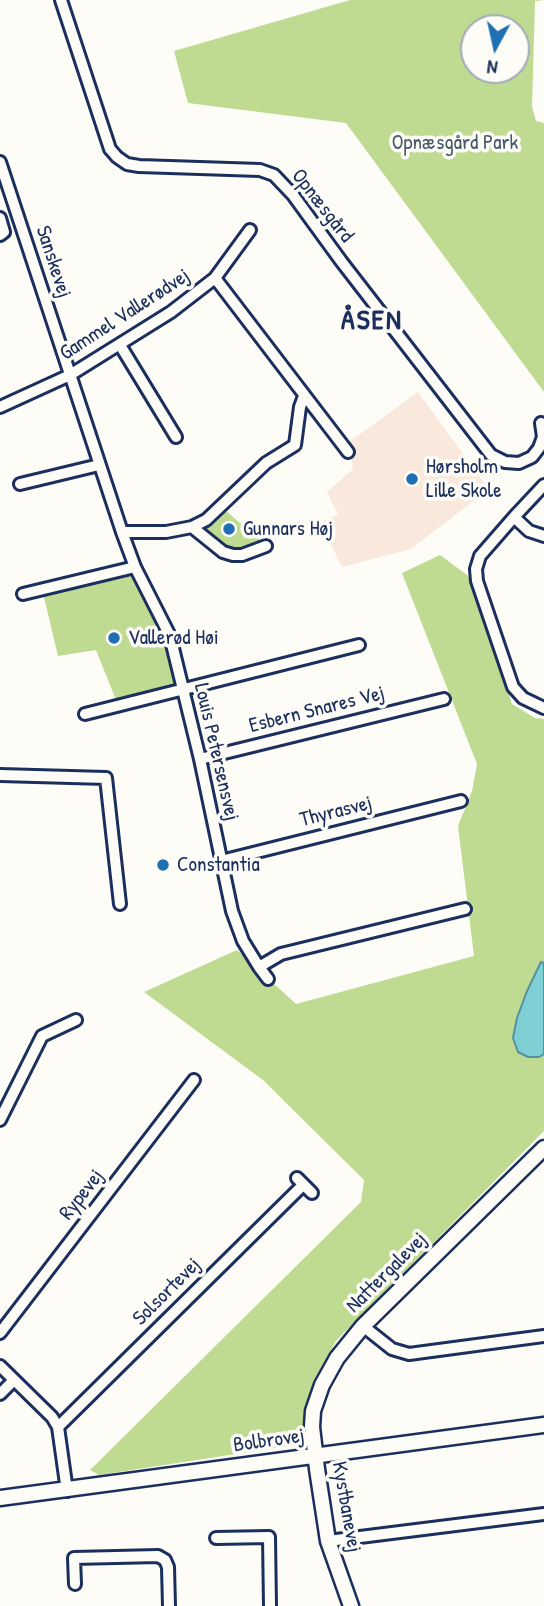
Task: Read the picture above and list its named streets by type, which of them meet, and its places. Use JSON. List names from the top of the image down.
{
  "streets": {
    "street": [
      "Opnæsgård",
      "Sanskevej",
      "Gammel Vallerødvej",
      "Esbern Snares Vej",
      "Louis Petersensvej",
      "Thyrasvej",
      "Rypevej",
      "Nattergalevej",
      "Solsortevej",
      "Bolbrovej",
      "Kystbanevej"
    ]
  },
  "crossings": [
    ["Sanskevej", "Gammel Vallerødvej"],
    ["Sanskevej", "Louis Petersensvej"],
    ["Gammel Vallerødvej", "Louis Petersensvej"],
    ["Esbern Snares Vej", "Louis Petersensvej"],
    ["Louis Petersensvej", "Thyrasvej"],
    ["Nattergalevej", "Bolbrovej"],
    ["Nattergalevej", "Kystbanevej"],
    ["Bolbrovej", "Kystbanevej"]
  ],
  "districts": ["ÅSEN"],
  "parks": ["Opnæsgård Park"],
  "places": [
    "Hørsholm Lille Skole",
    "Gunnars Høj",
    "Vallerød Høi",
    "Constantia"
  ],
  "north": "bottom"
}
